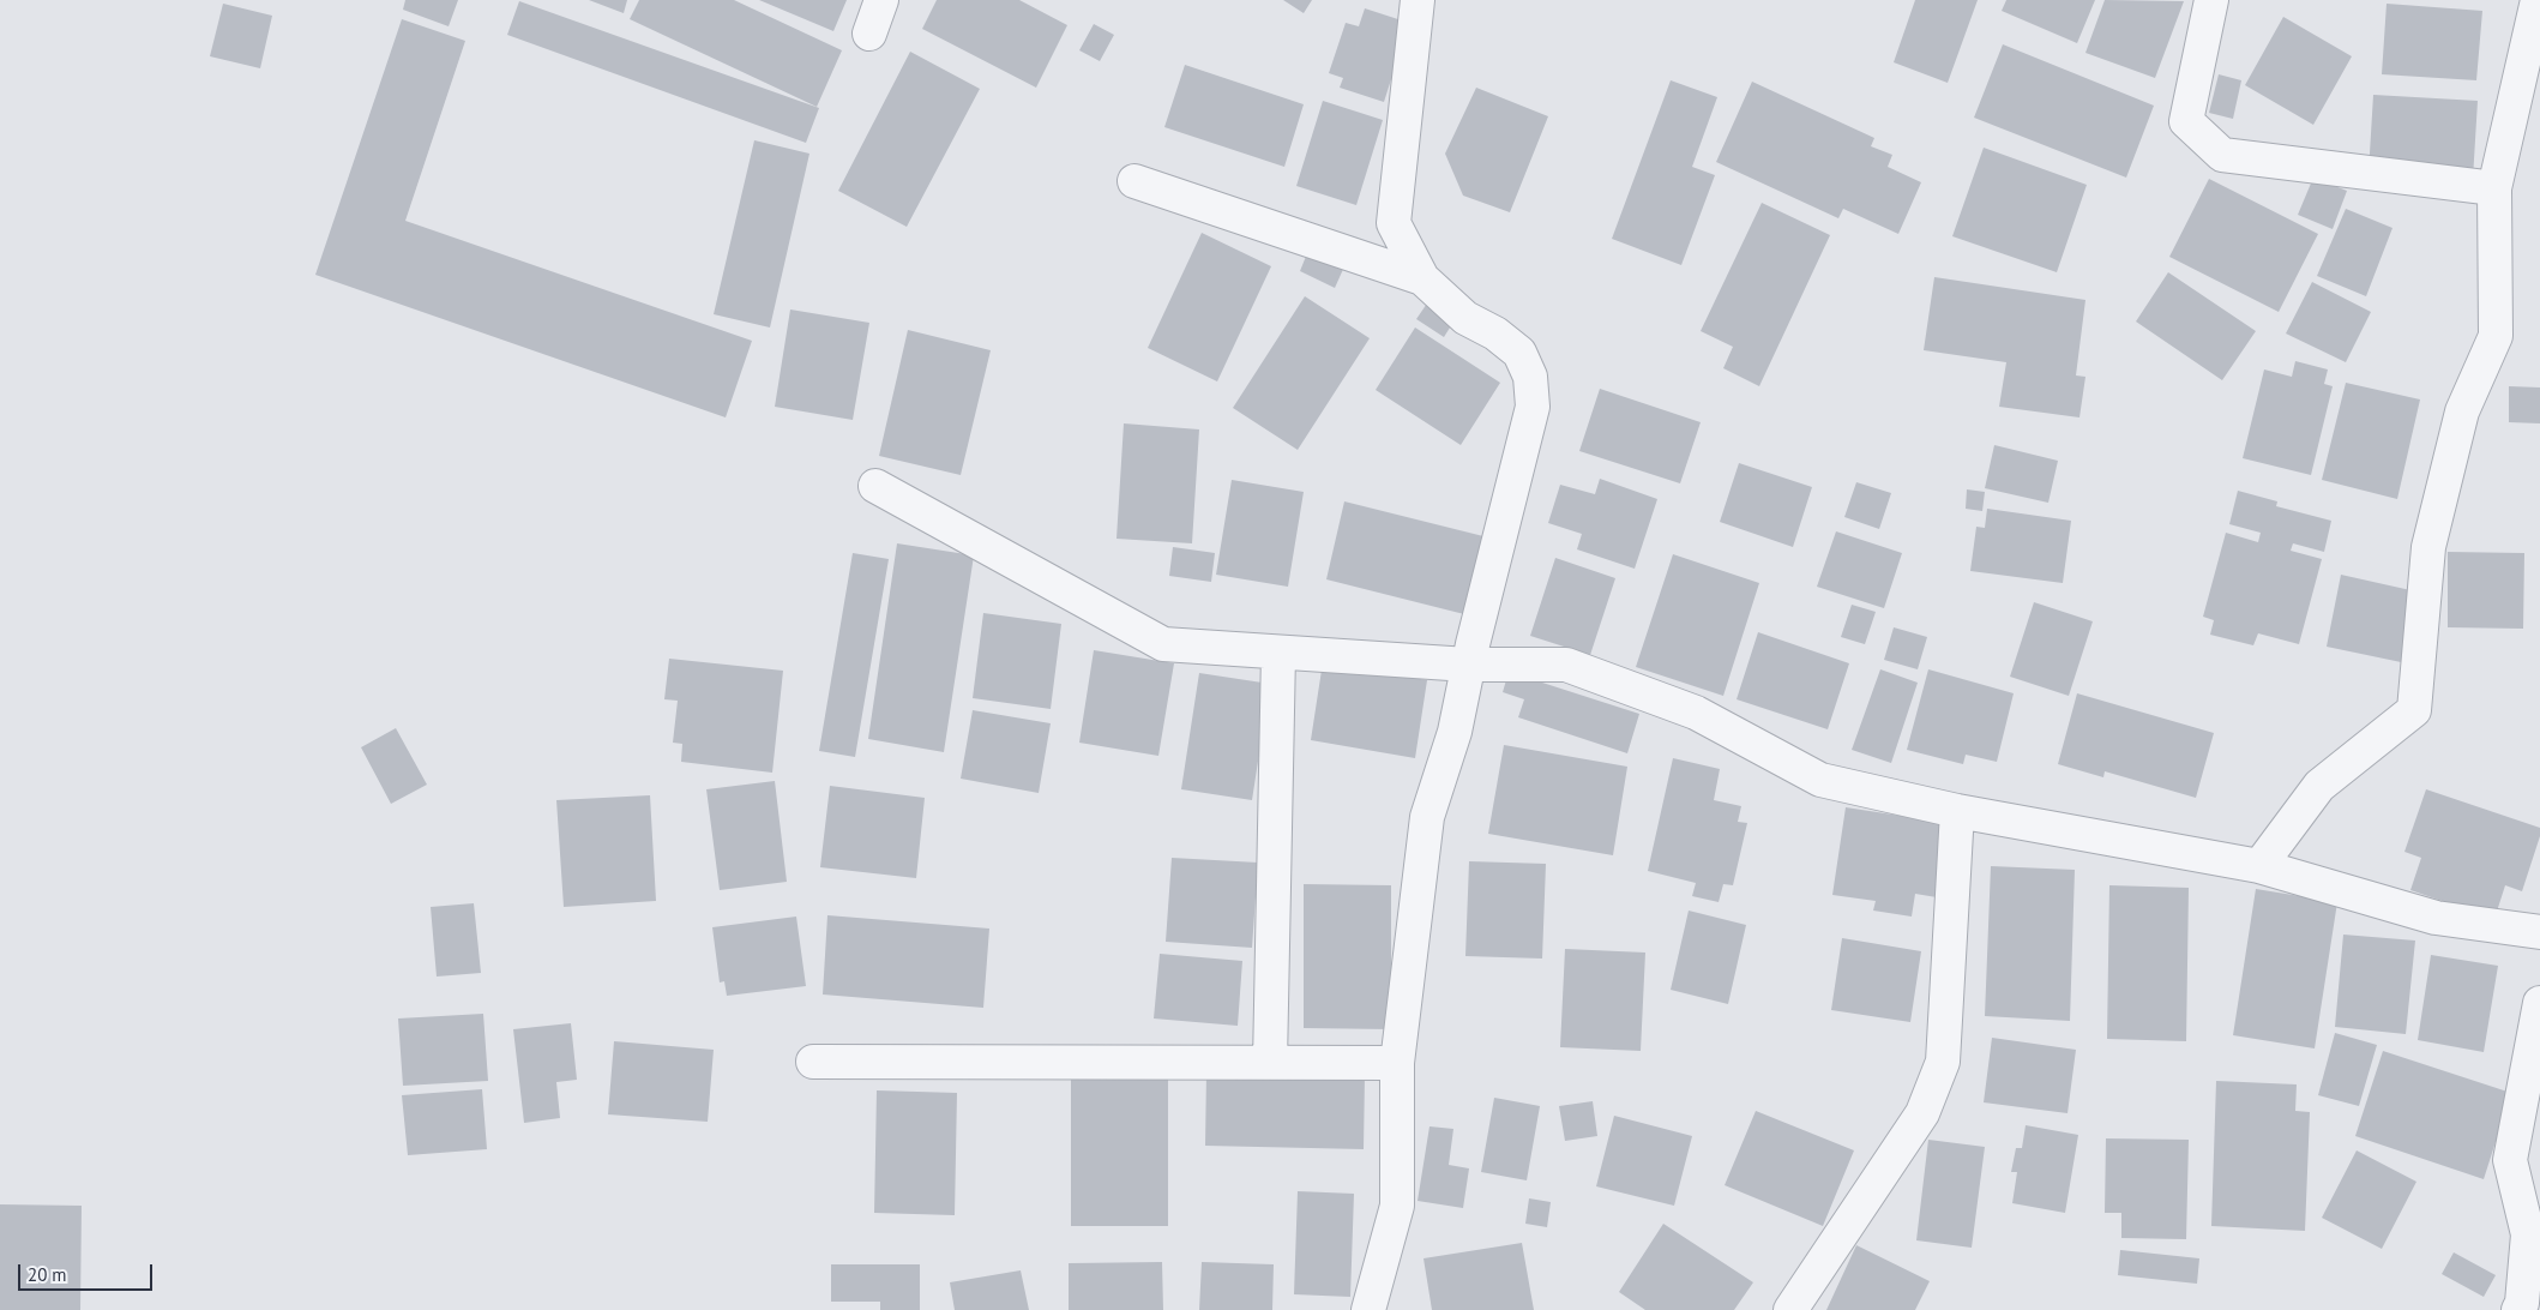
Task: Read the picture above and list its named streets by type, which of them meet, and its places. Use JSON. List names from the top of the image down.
{
  "scale_bar": "20 m"
}
